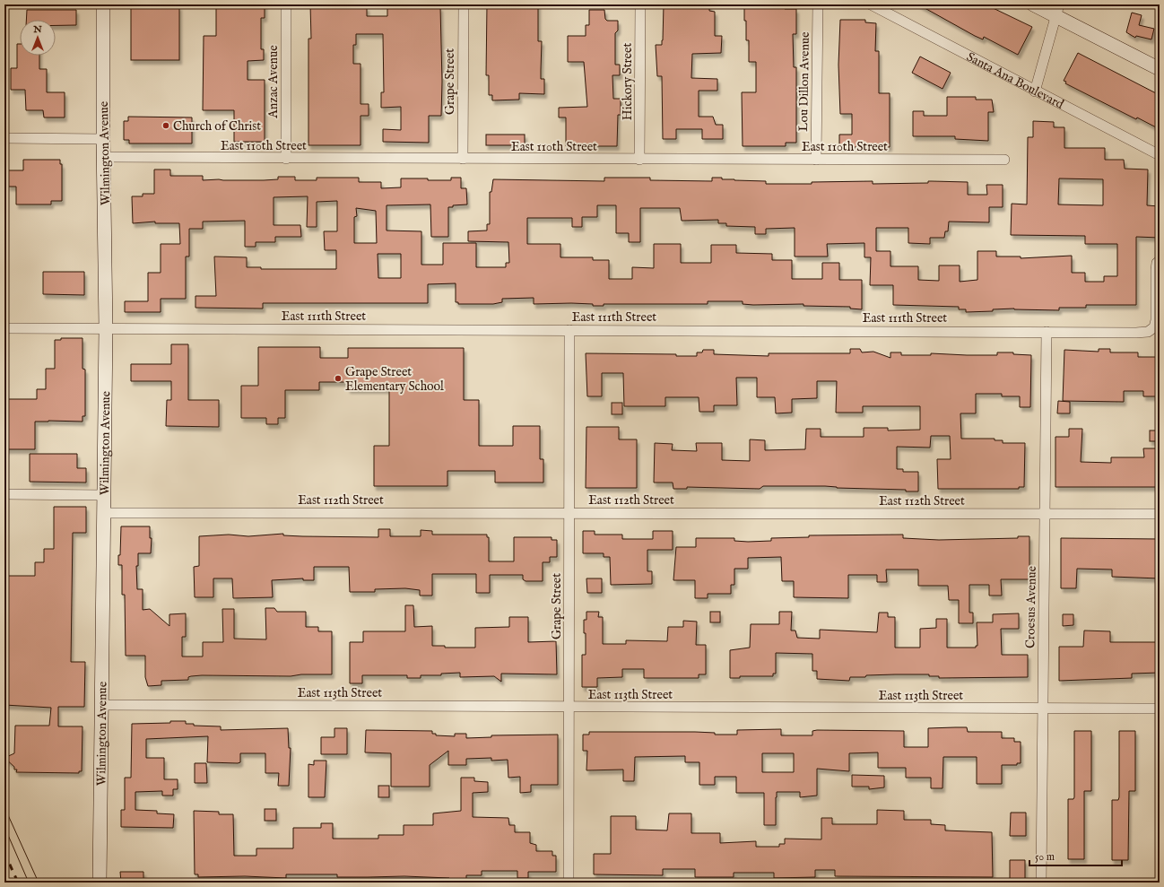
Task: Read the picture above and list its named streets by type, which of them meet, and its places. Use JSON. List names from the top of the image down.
{
  "streets": {
    "main road": ["Wilmington Avenue"],
    "street": [
      "Santa Ana Boulevard",
      "Anzac Avenue",
      "Grape Street",
      "Hickory Street",
      "Lou Dillon Avenue",
      "East 110th Street",
      "East 111th Street",
      "East 112th Street",
      "Croesus Avenue",
      "East 113th Street"
    ]
  },
  "crossings": [
    ["Anzac Avenue", "East 110th Street"],
    ["Grape Street", "East 110th Street"],
    ["Grape Street", "East 111th Street"],
    ["Grape Street", "East 112th Street"],
    ["Grape Street", "East 113th Street"],
    ["Hickory Street", "East 110th Street"],
    ["Lou Dillon Avenue", "East 110th Street"],
    ["East 110th Street", "Wilmington Avenue"],
    ["Wilmington Avenue", "East 111th Street"],
    ["Wilmington Avenue", "East 112th Street"],
    ["Wilmington Avenue", "East 113th Street"],
    ["East 111th Street", "Croesus Avenue"],
    ["East 112th Street", "Croesus Avenue"],
    ["Croesus Avenue", "East 113th Street"]
  ],
  "places": ["Church of Christ", "Grape Street Elementary School"],
  "scale_bar": "50 m",
  "north": "top"
}
